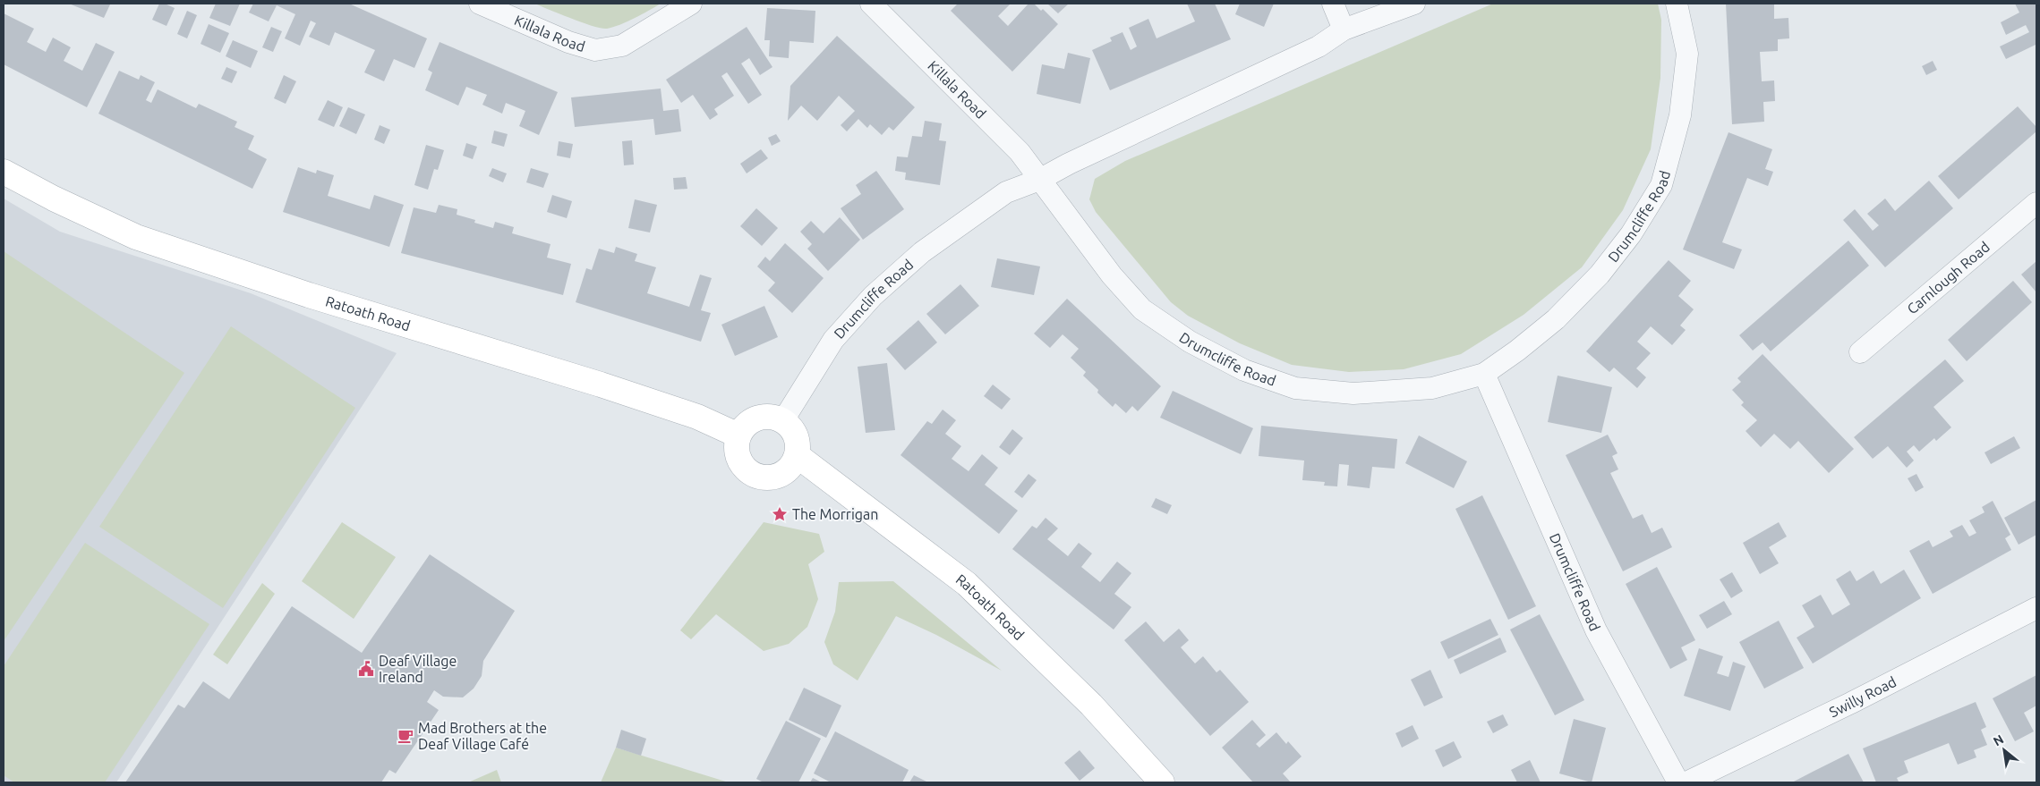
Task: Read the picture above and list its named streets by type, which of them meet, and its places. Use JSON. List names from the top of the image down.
{
  "streets": {
    "main road": ["Ratoath Road"],
    "street": [
      "Killala Road",
      "Drumcliffe Road",
      "Carnlough Road",
      "Swilly Road"
    ]
  },
  "crossings": [
    ["Killala Road", "Drumcliffe Road"],
    ["Drumcliffe Road", "Ratoath Road"]
  ],
  "places": {
    "place": ["The Morrigan"],
    "public building": ["Deaf Village Ireland"],
    "cafe": ["Mad Brothers at the Deaf Village Café"]
  },
  "north": "top left"
}
